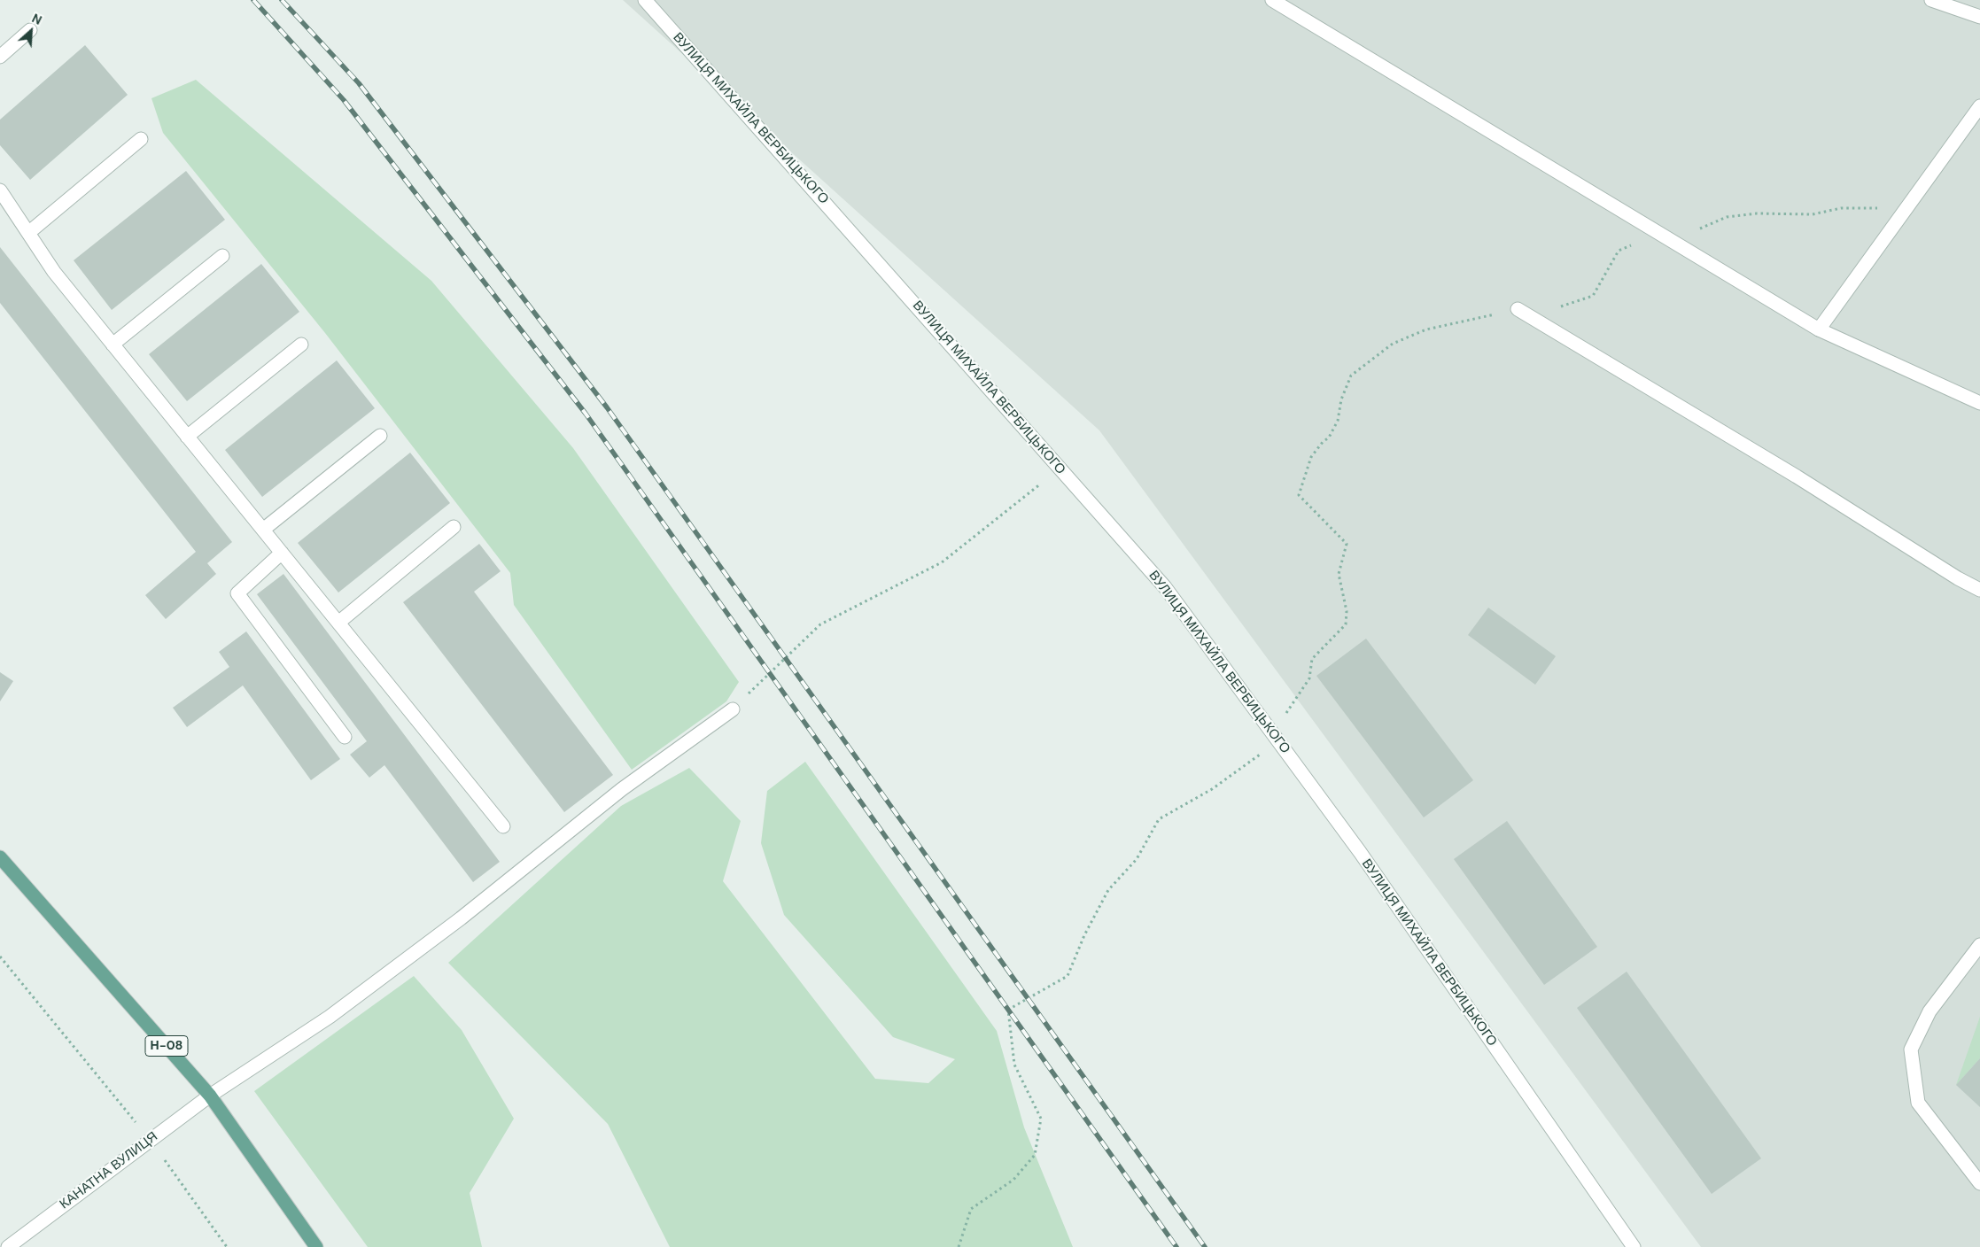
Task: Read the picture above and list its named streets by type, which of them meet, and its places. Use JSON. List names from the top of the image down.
{
  "streets": {
    "main road": ["Н-08"],
    "street": ["ВУЛИЦЯ МИХАЙЛА ВЕРБИЦЬКОГО", "КАНАТНА ВУЛИЦЯ"]
  },
  "crossings": [
    ["Н-08", "КАНАТНА ВУЛИЦЯ"]
  ],
  "north": "top right"
}
